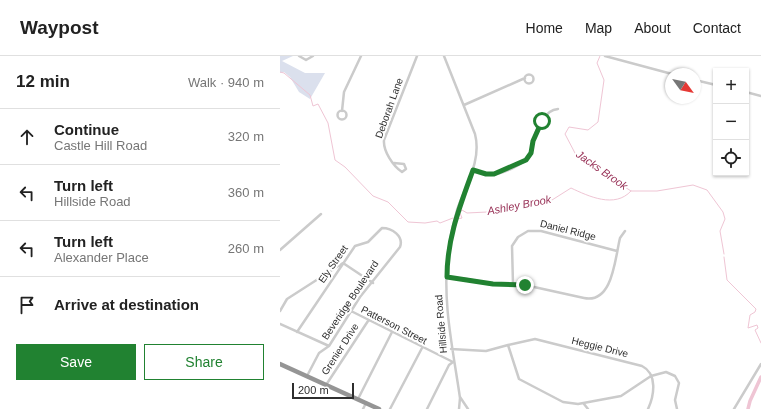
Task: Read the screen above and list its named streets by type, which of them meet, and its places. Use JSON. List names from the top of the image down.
{
  "streets": {
    "street": [
      "Deborah Lane",
      "Daniel Ridge",
      "Ely Street",
      "Beveridge Boulevard",
      "Hillside Road",
      "Patterson Street",
      "Heggie Drive",
      "Grenier Drive"
    ]
  },
  "crossings": [
    ["Ely Street", "Beveridge Boulevard"],
    ["Beveridge Boulevard", "Patterson Street"],
    ["Hillside Road", "Patterson Street"],
    ["Hillside Road", "Heggie Drive"],
    ["Patterson Street", "Grenier Drive"]
  ],
  "water": ["Jacks Brook", "Ashley Brook"],
  "scale_bar": "200 m",
  "north": "bottom right",
  "page": {
    "header": "Waypost",
    "nav": [
      "Home",
      "Map",
      "About",
      "Contact"
    ],
    "heading": ["12 min", "Walk · 940 m"],
    "map_buttons": ["+", "−"],
    "list": [
      ["Continue", "Castle Hill Road", "320 m"],
      ["Turn left", "Hillside Road", "360 m"],
      ["Turn left", "Alexander Place", "260 m"],
      "Arrive at destination"
    ],
    "buttons": ["Save", "Share"],
    "scale": "200 m"
  }
}
